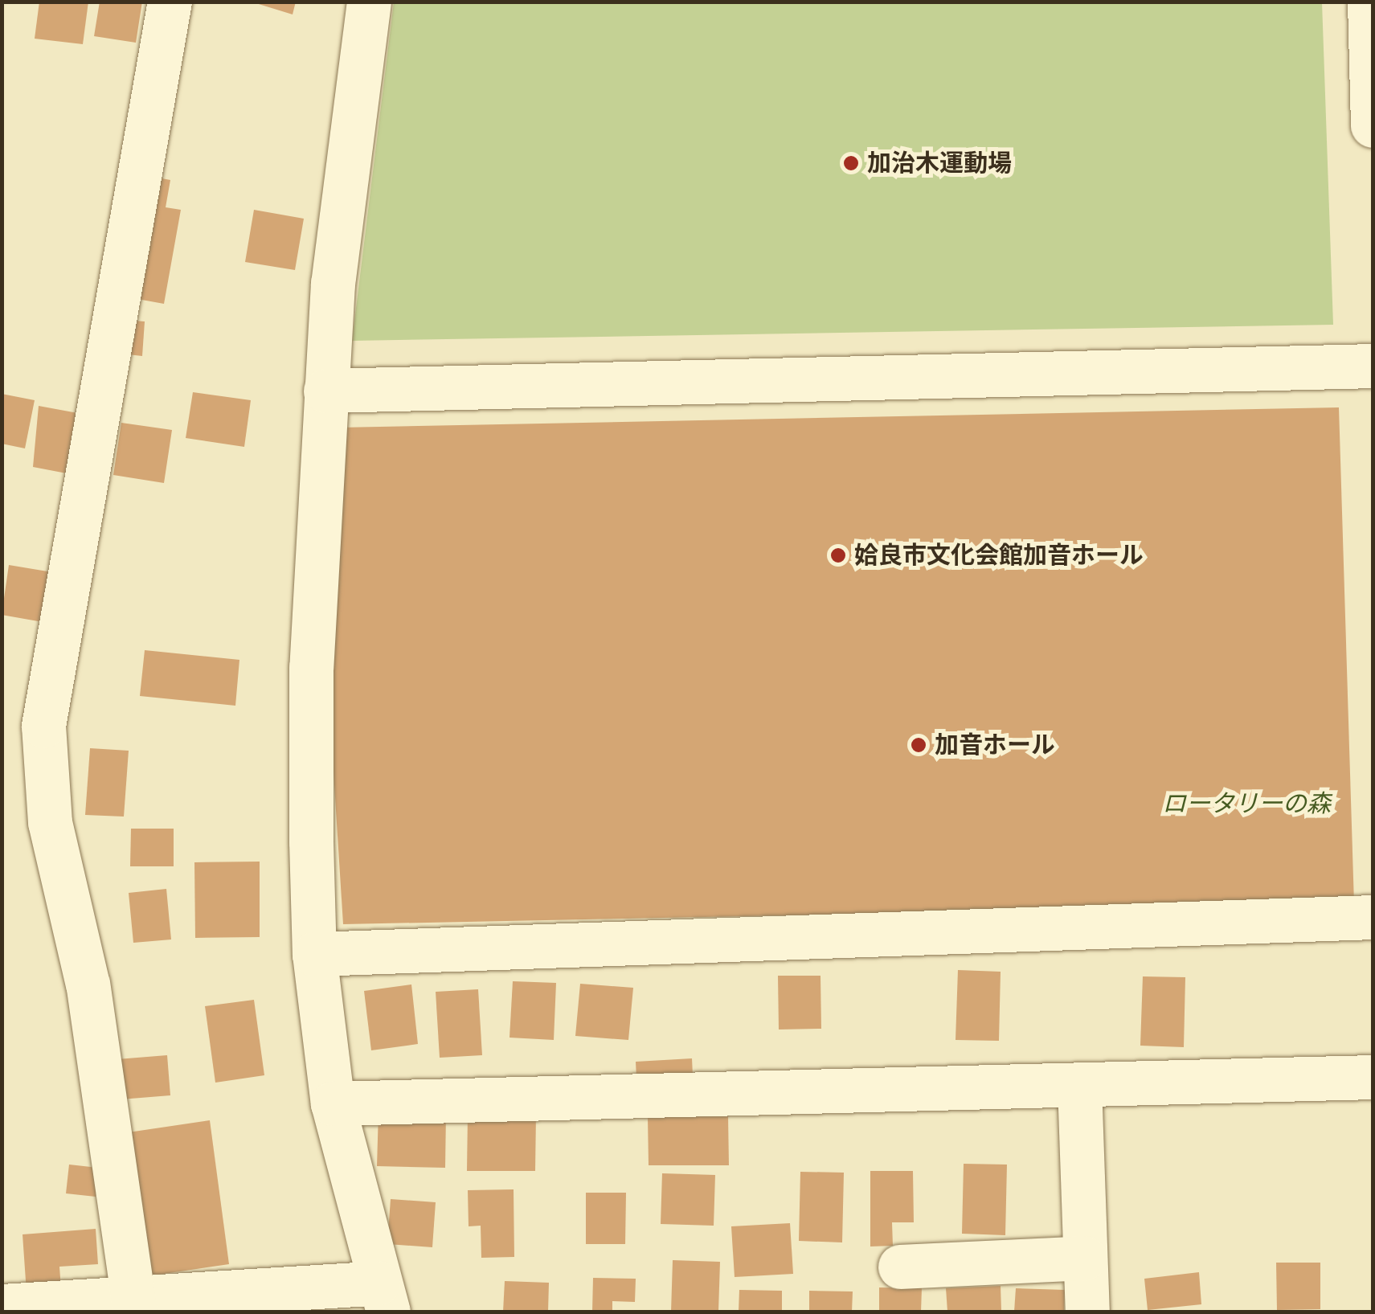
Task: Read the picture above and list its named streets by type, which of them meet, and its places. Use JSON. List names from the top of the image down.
{
  "parks": ["ロータリーの森"],
  "places": ["加治木運動場", "姶良市文化会館加音ホール", "加音ホール"]
}
